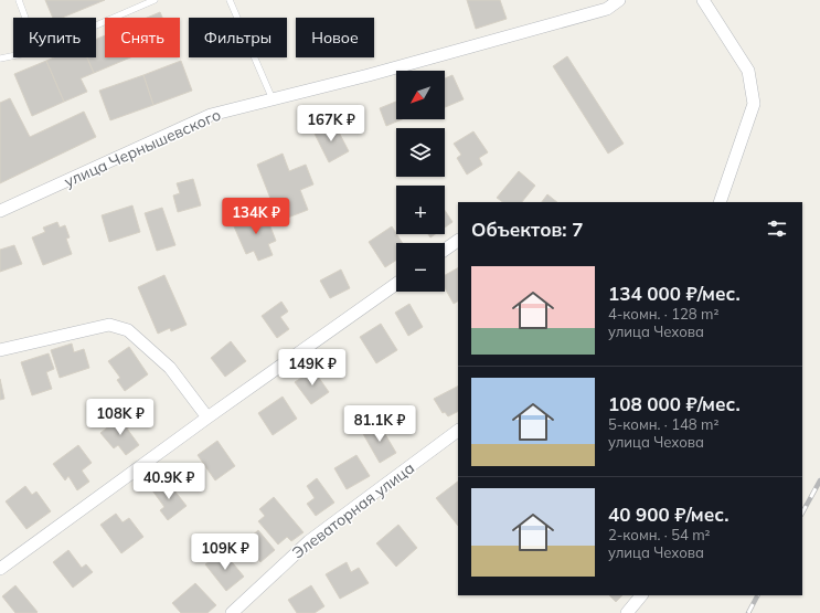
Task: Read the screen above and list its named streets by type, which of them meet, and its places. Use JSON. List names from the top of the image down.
{
  "streets": {
    "street": ["улица Чернышевского", "Элеваторная улица"]
  },
  "north": "bottom left",
  "page": {
    "chip": [
      "Купить",
      "Снять",
      "Фильтры",
      "Новое"
    ],
    "map_buttons": ["+", "−"],
    "price": [
      "167K ₽",
      "134K ₽",
      "149K ₽",
      "108K ₽",
      "81.1K ₽",
      "40.9K ₽",
      "109K ₽"
    ],
    "heading": "Объектов: 7",
    "list": [
      {
        "name": "134 000 ₽/мес.",
        "note": "4-комн. · 128 m² · улица Чехова"
      },
      {
        "name": "108 000 ₽/мес.",
        "note": "5-комн. · 148 m² · улица Чехова"
      },
      {
        "name": "40 900 ₽/мес.",
        "note": "2-комн. · 54 m² · улица Чехова"
      }
    ]
  }
}
